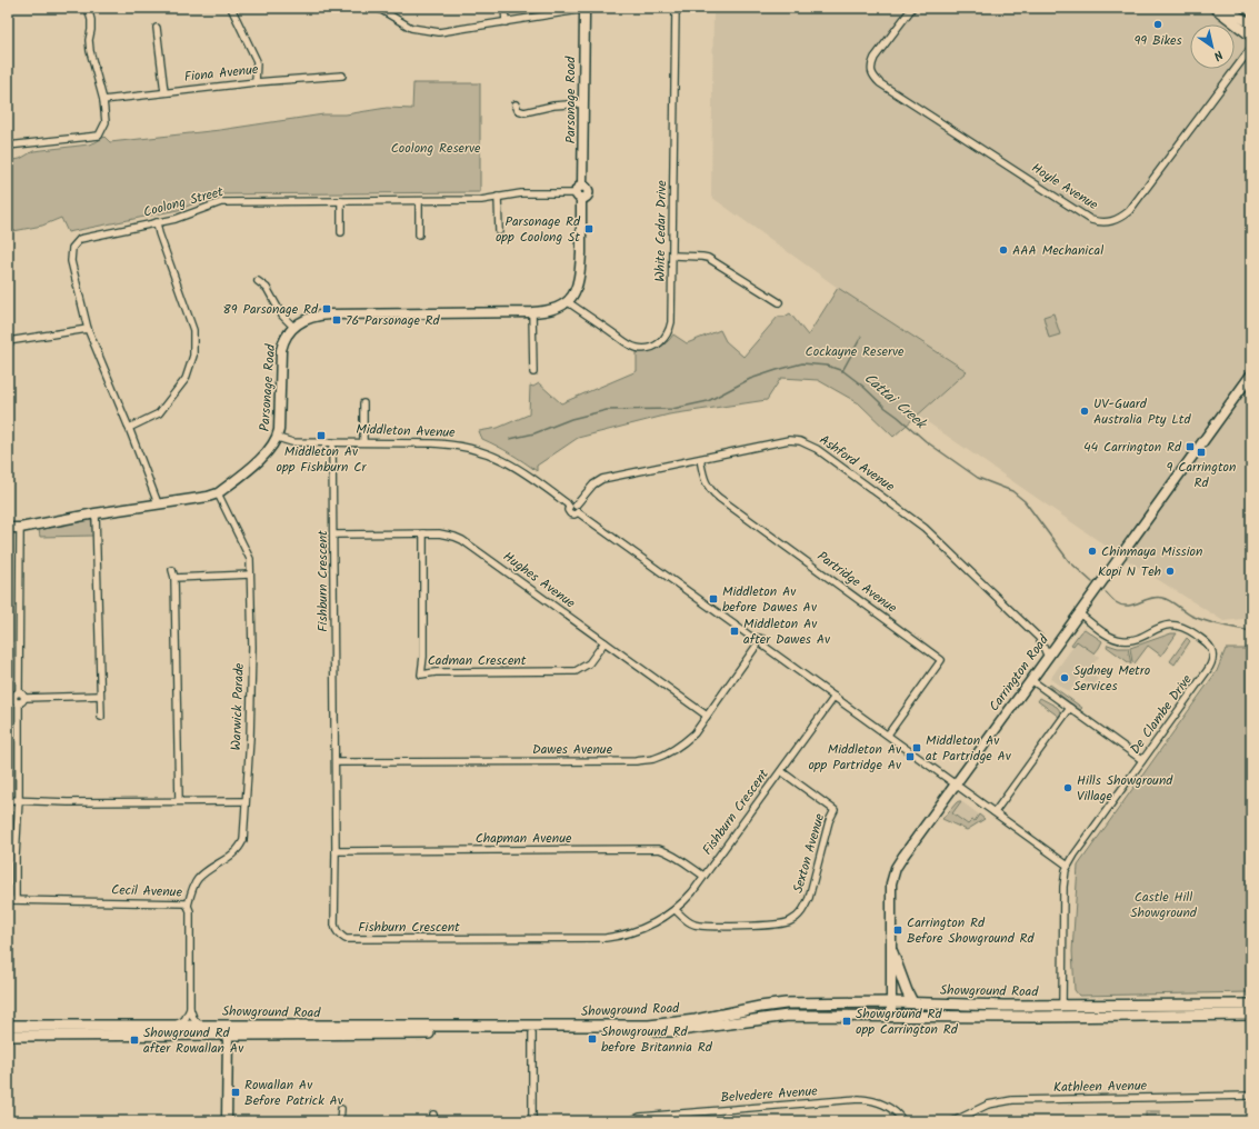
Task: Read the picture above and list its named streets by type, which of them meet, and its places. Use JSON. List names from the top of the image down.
{
  "streets": {
    "main road": ["Showground Road"],
    "street": [
      "Fiona Avenue",
      "Parsonage Road",
      "Hoyle Avenue",
      "Coolong Street",
      "White Cedar Drive",
      "Middleton Avenue",
      "Ashford Avenue",
      "Hughes Avenue",
      "Fishburn Crescent",
      "Partridge Avenue",
      "Cadman Crescent",
      "Carrington Road",
      "Warwick Parade",
      "De Clambe Drive",
      "Dawes Avenue",
      "Chapman Avenue",
      "Sexton Avenue",
      "Cecil Avenue",
      "Kathleen Avenue",
      "Belvedere Avenue"
    ]
  },
  "crossings": [
    ["Parsonage Road", "Coolong Street"],
    ["Parsonage Road", "Middleton Avenue"],
    ["Parsonage Road", "Warwick Parade"],
    ["Middleton Avenue", "Ashford Avenue"],
    ["Middleton Avenue", "Fishburn Crescent"],
    ["Ashford Avenue", "Partridge Avenue"],
    ["Ashford Avenue", "Carrington Road"],
    ["Hughes Avenue", "Fishburn Crescent"],
    ["Hughes Avenue", "Cadman Crescent"],
    ["Hughes Avenue", "Dawes Avenue"],
    ["Fishburn Crescent", "Dawes Avenue"],
    ["Fishburn Crescent", "Chapman Avenue"],
    ["Fishburn Crescent", "Sexton Avenue"],
    ["Carrington Road", "De Clambe Drive"],
    ["Carrington Road", "Showground Road"],
    ["Warwick Parade", "Cecil Avenue"],
    ["De Clambe Drive", "Showground Road"],
    ["Cecil Avenue", "Showground Road"]
  ],
  "water": ["Cattai Creek"],
  "parks": ["Coolong Reserve", "Cockayne Reserve", "Castle Hill Showground"],
  "places": {
    "other": [
      "99 Bikes",
      "AAA Mechanical",
      "UV-Guard Australia Pty Ltd",
      "Chinmaya Mission",
      "Kopi N Teh",
      "Sydney Metro Services",
      "Hills Showground Village"
    ],
    "transit": [
      "Parsonage Rd opp Coolong St",
      "89 Parsonage Rd",
      "76 Parsonage Rd",
      "Middleton Av opp Fishburn Cr",
      "44 Carrington Rd",
      "9 Carrington Rd",
      "Middleton Av before Dawes Av",
      "Middleton Av after Dawes Av",
      "Middleton Av at Partridge Av",
      "Middleton Av opp Partridge Av",
      "Carrington Rd Before Showground Rd",
      "Showground Rd opp Carrington Rd",
      "Showground Rd before Britannia Rd",
      "Showground Rd after Rowallan Av",
      "Rowallan Av Before Patrick Av"
    ]
  },
  "north": "bottom right"
}
